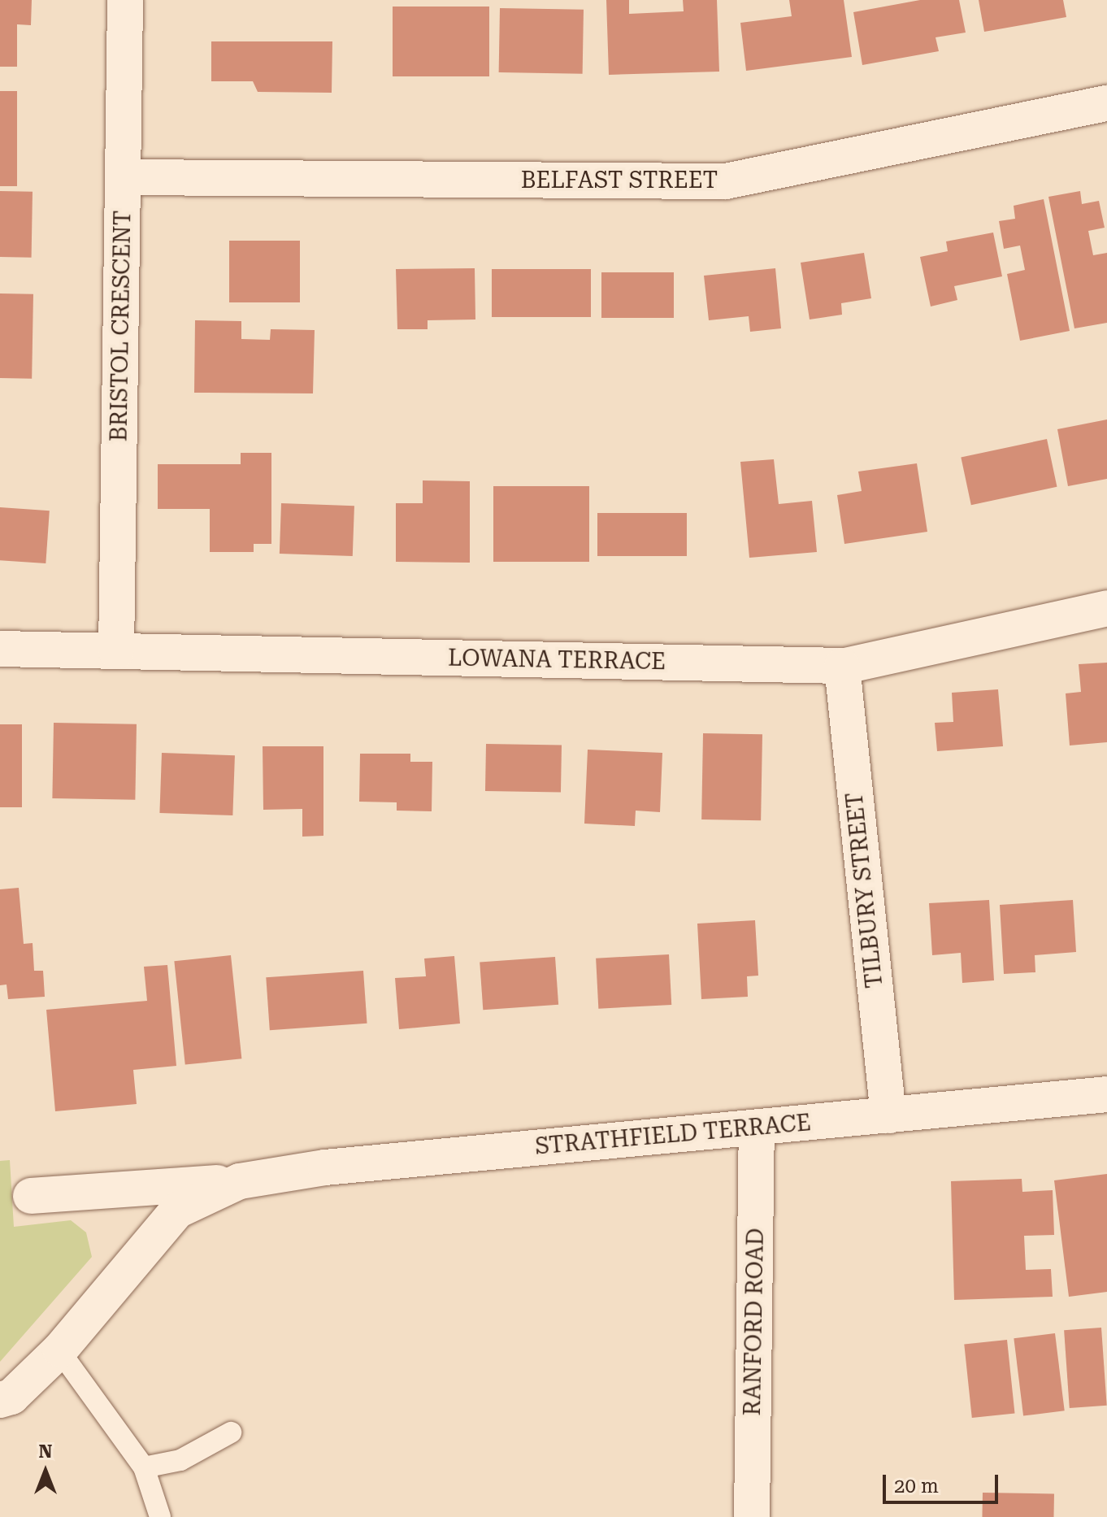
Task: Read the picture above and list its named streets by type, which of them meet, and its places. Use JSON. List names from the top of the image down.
{
  "streets": {
    "street": [
      "BELFAST STREET",
      "BRISTOL CRESCENT",
      "LOWANA TERRACE",
      "TILBURY STREET",
      "STRATHFIELD TERRACE",
      "RANFORD ROAD"
    ]
  },
  "crossings": [
    ["BELFAST STREET", "BRISTOL CRESCENT"],
    ["BRISTOL CRESCENT", "LOWANA TERRACE"],
    ["LOWANA TERRACE", "TILBURY STREET"],
    ["TILBURY STREET", "STRATHFIELD TERRACE"],
    ["STRATHFIELD TERRACE", "RANFORD ROAD"]
  ],
  "scale_bar": "20 m",
  "north": "top"
}
